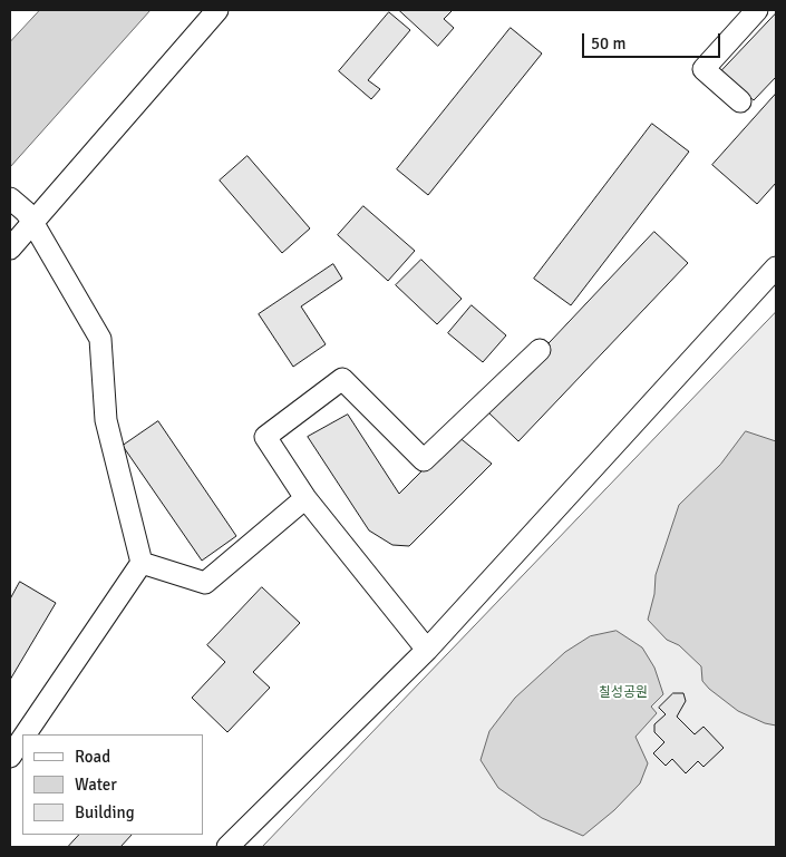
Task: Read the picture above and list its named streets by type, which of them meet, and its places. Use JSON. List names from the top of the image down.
{
  "parks": ["칠성공원"],
  "legend": ["Road", "Water", "Building"],
  "scale_bar": "50 m"
}
